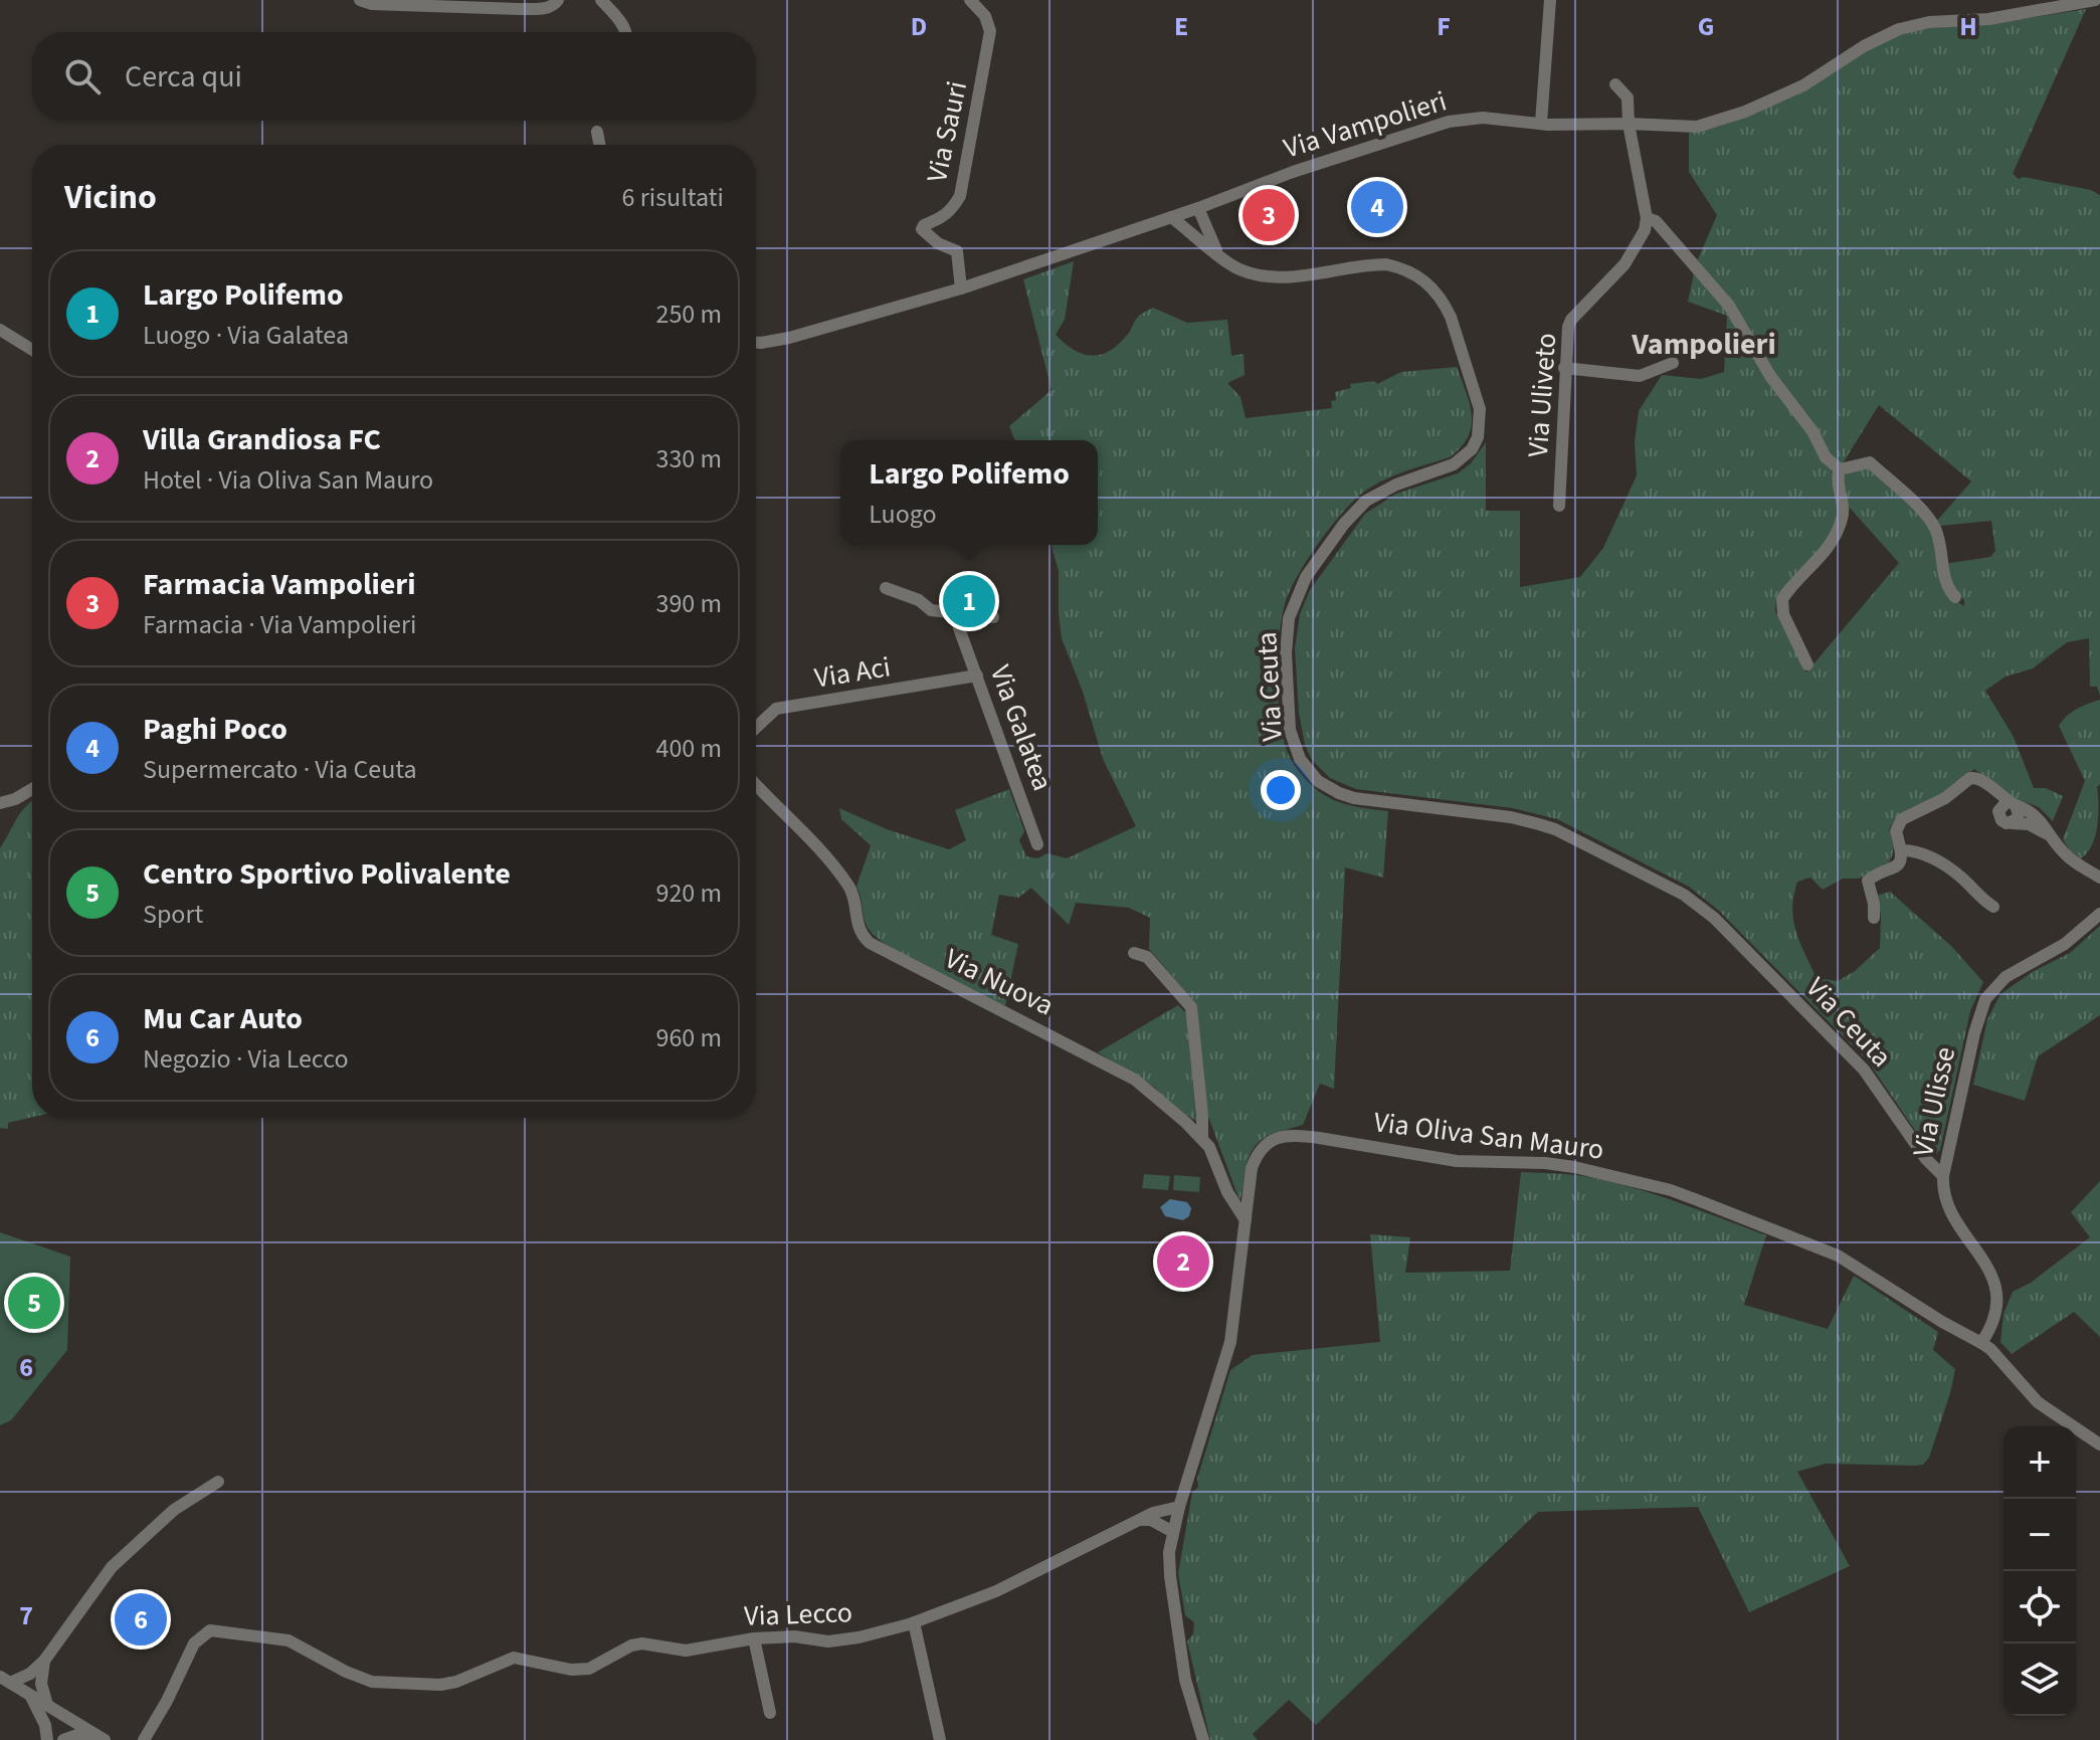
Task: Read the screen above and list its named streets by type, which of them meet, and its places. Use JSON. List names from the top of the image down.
{
  "streets": {
    "street": [
      "Via Vampolieri",
      "Via Sauri",
      "Via Uliveto",
      "Via Aci",
      "Via Ceuta",
      "Via Galatea",
      "Via Nuova",
      "Via Ulisse",
      "Via Oliva San Mauro",
      "Via Lecco"
    ]
  },
  "crossings": [
    ["Via Vampolieri", "Via Sauri"],
    ["Via Vampolieri", "Via Ceuta"],
    ["Via Aci", "Via Galatea"],
    ["Via Ceuta", "Via Ulisse"],
    ["Via Nuova", "Via Oliva San Mauro"],
    ["Via Ulisse", "Via Oliva San Mauro"],
    ["Via Oliva San Mauro", "Via Lecco"]
  ],
  "districts": ["Vampolieri"],
  "page": {
    "search": "Cerca qui",
    "heading": ["Vicino", "6 risultati"],
    "pins": [
      "4",
      "3",
      "1",
      "2",
      "5",
      "6"
    ],
    "list": [
      {
        "mark": "1",
        "name": "Largo Polifemo",
        "note": "Luogo · Via Galatea",
        "value": "250 m"
      },
      {
        "mark": "2",
        "name": "Villa Grandiosa FC",
        "note": "Hotel · Via Oliva San Mauro",
        "value": "330 m"
      },
      {
        "mark": "3",
        "name": "Farmacia Vampolieri",
        "note": "Farmacia · Via Vampolieri",
        "value": "390 m"
      },
      {
        "mark": "4",
        "name": "Paghi Poco",
        "note": "Supermercato · Via Ceuta",
        "value": "400 m"
      },
      {
        "mark": "5",
        "name": "Centro Sportivo Polivalente",
        "note": "Sport",
        "value": "920 m"
      },
      {
        "mark": "6",
        "name": "Mu Car Auto",
        "note": "Negozio · Via Lecco",
        "value": "960 m"
      }
    ],
    "popup": ["Largo Polifemo", "Luogo"],
    "map_buttons": ["+", "−"]
  },
  "grid": {
    "columns": [
      "D",
      "E",
      "F",
      "G",
      "H"
    ],
    "rows": ["6", "7"]
  }
}
